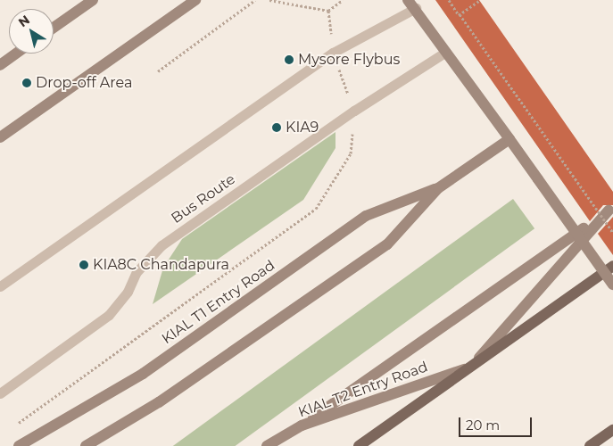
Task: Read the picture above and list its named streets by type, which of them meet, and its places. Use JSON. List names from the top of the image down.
{
  "streets": {
    "main road": ["KIAL T1 Entry Road", "KIAL T2 Entry Road"],
    "lane": ["Bus Route"]
  },
  "places": [
    "Mysore Flybus",
    "Drop-off Area",
    "KIA9",
    "KIA8C Chandapura"
  ],
  "scale_bar": "20 m",
  "north": "top left"
}
